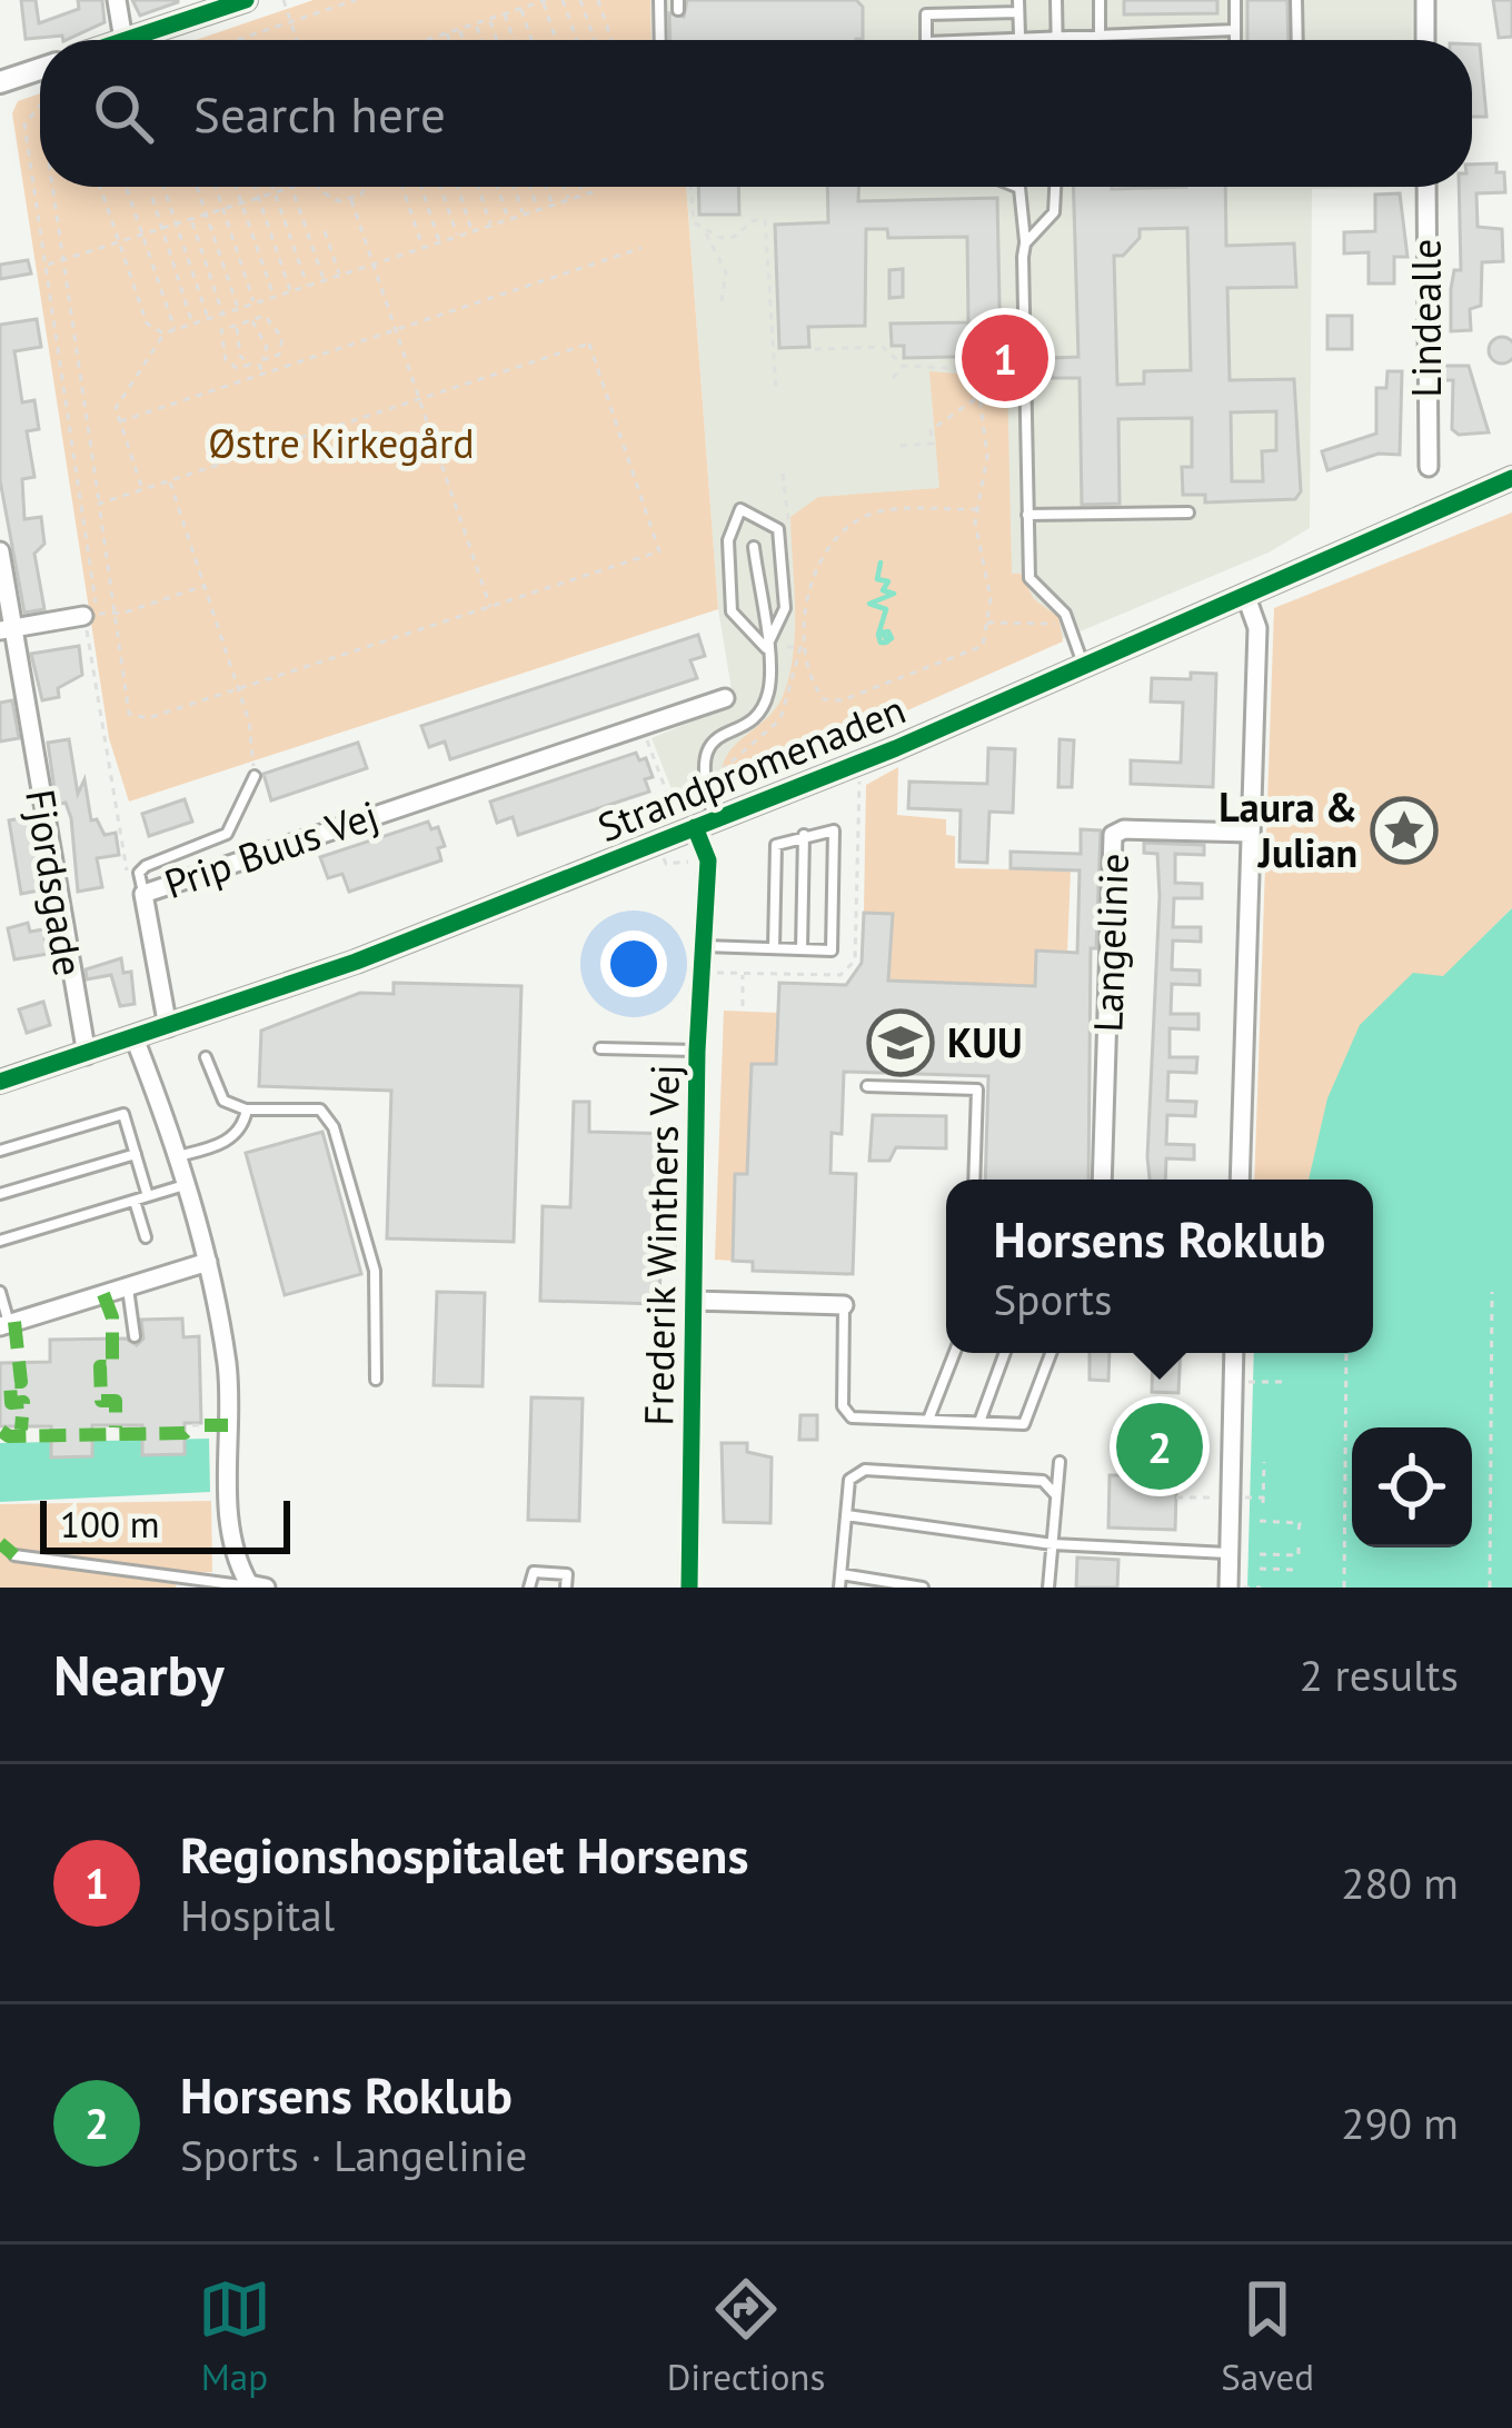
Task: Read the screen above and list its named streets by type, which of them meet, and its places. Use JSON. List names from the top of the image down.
{
  "streets": {
    "street": [
      "Lindealle",
      "Strandpromenaden",
      "Prip Buus Vej",
      "Fjordsgade",
      "Langelinie",
      "Frederik Winthers Vej"
    ]
  },
  "crossings": [
    ["Strandpromenaden", "Prip Buus Vej"],
    ["Strandpromenaden", "Fjordsgade"],
    ["Strandpromenaden", "Frederik Winthers Vej"]
  ],
  "parks": ["Østre Kirkegård"],
  "places": {
    "place": ["Laura & Julian"],
    "school or university": ["KUU"]
  },
  "scale_bar": "100 m",
  "page": {
    "search": "Search here",
    "pins": ["1", "2"],
    "popup": ["Horsens Roklub", "Sports"],
    "scale": "100 m",
    "heading": ["Nearby", "2 results"],
    "list": [
      {
        "mark": "1",
        "name": "Regionshospitalet Horsens",
        "note": "Hospital",
        "value": "280 m"
      },
      {
        "mark": "2",
        "name": "Horsens Roklub",
        "note": "Sports · Langelinie",
        "value": "290 m"
      }
    ],
    "nav": ["Map", "Directions", "Saved"]
  }
}
